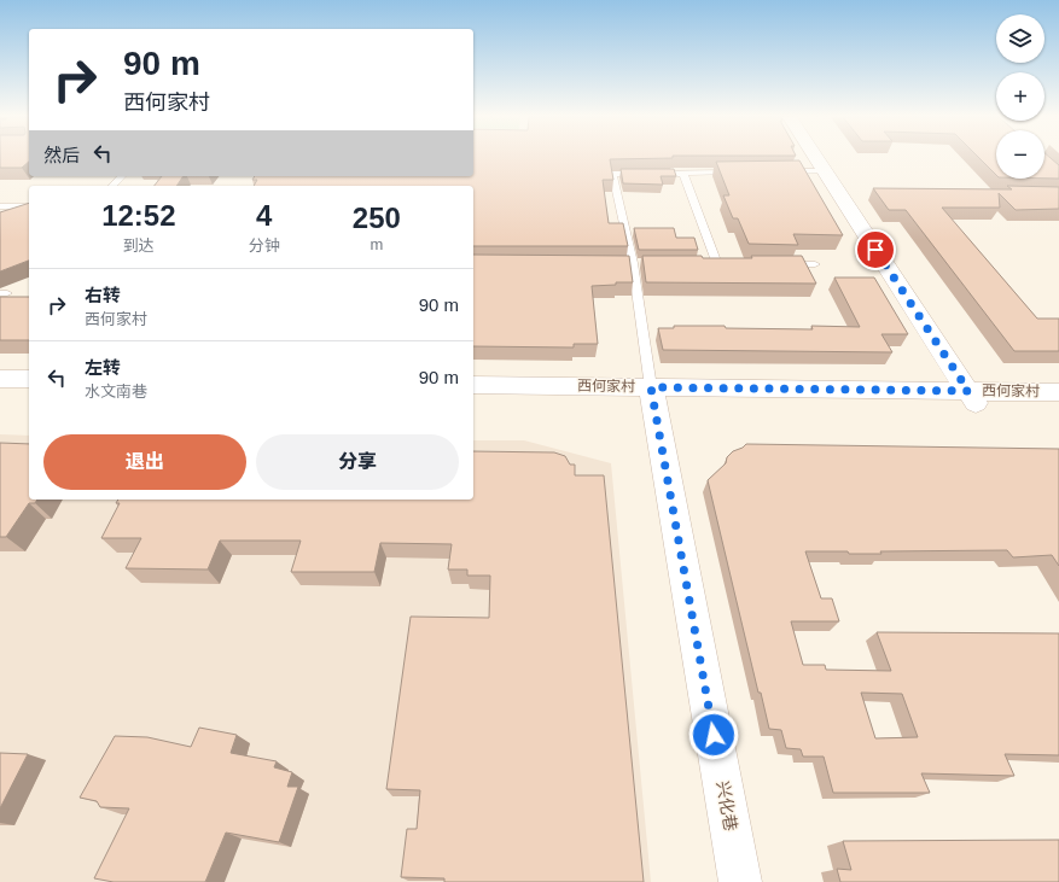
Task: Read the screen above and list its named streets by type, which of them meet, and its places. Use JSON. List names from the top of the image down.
{
  "streets": {
    "street": ["西何家村", "兴化巷"]
  },
  "crossings": [
    ["西何家村", "兴化巷"]
  ],
  "page": {
    "map_buttons": ["+", "−"],
    "turn": ["90 m", "西何家村"],
    "then": "然后",
    "eta": [
      "12:52",
      "到达",
      "4",
      "分钟",
      "250",
      "m"
    ],
    "list": [
      {
        "name": "右转",
        "note": "西何家村",
        "value": "90 m"
      },
      {
        "name": "左转",
        "note": "水文南巷",
        "value": "90 m"
      }
    ],
    "buttons": ["退出", "分享"]
  }
}
